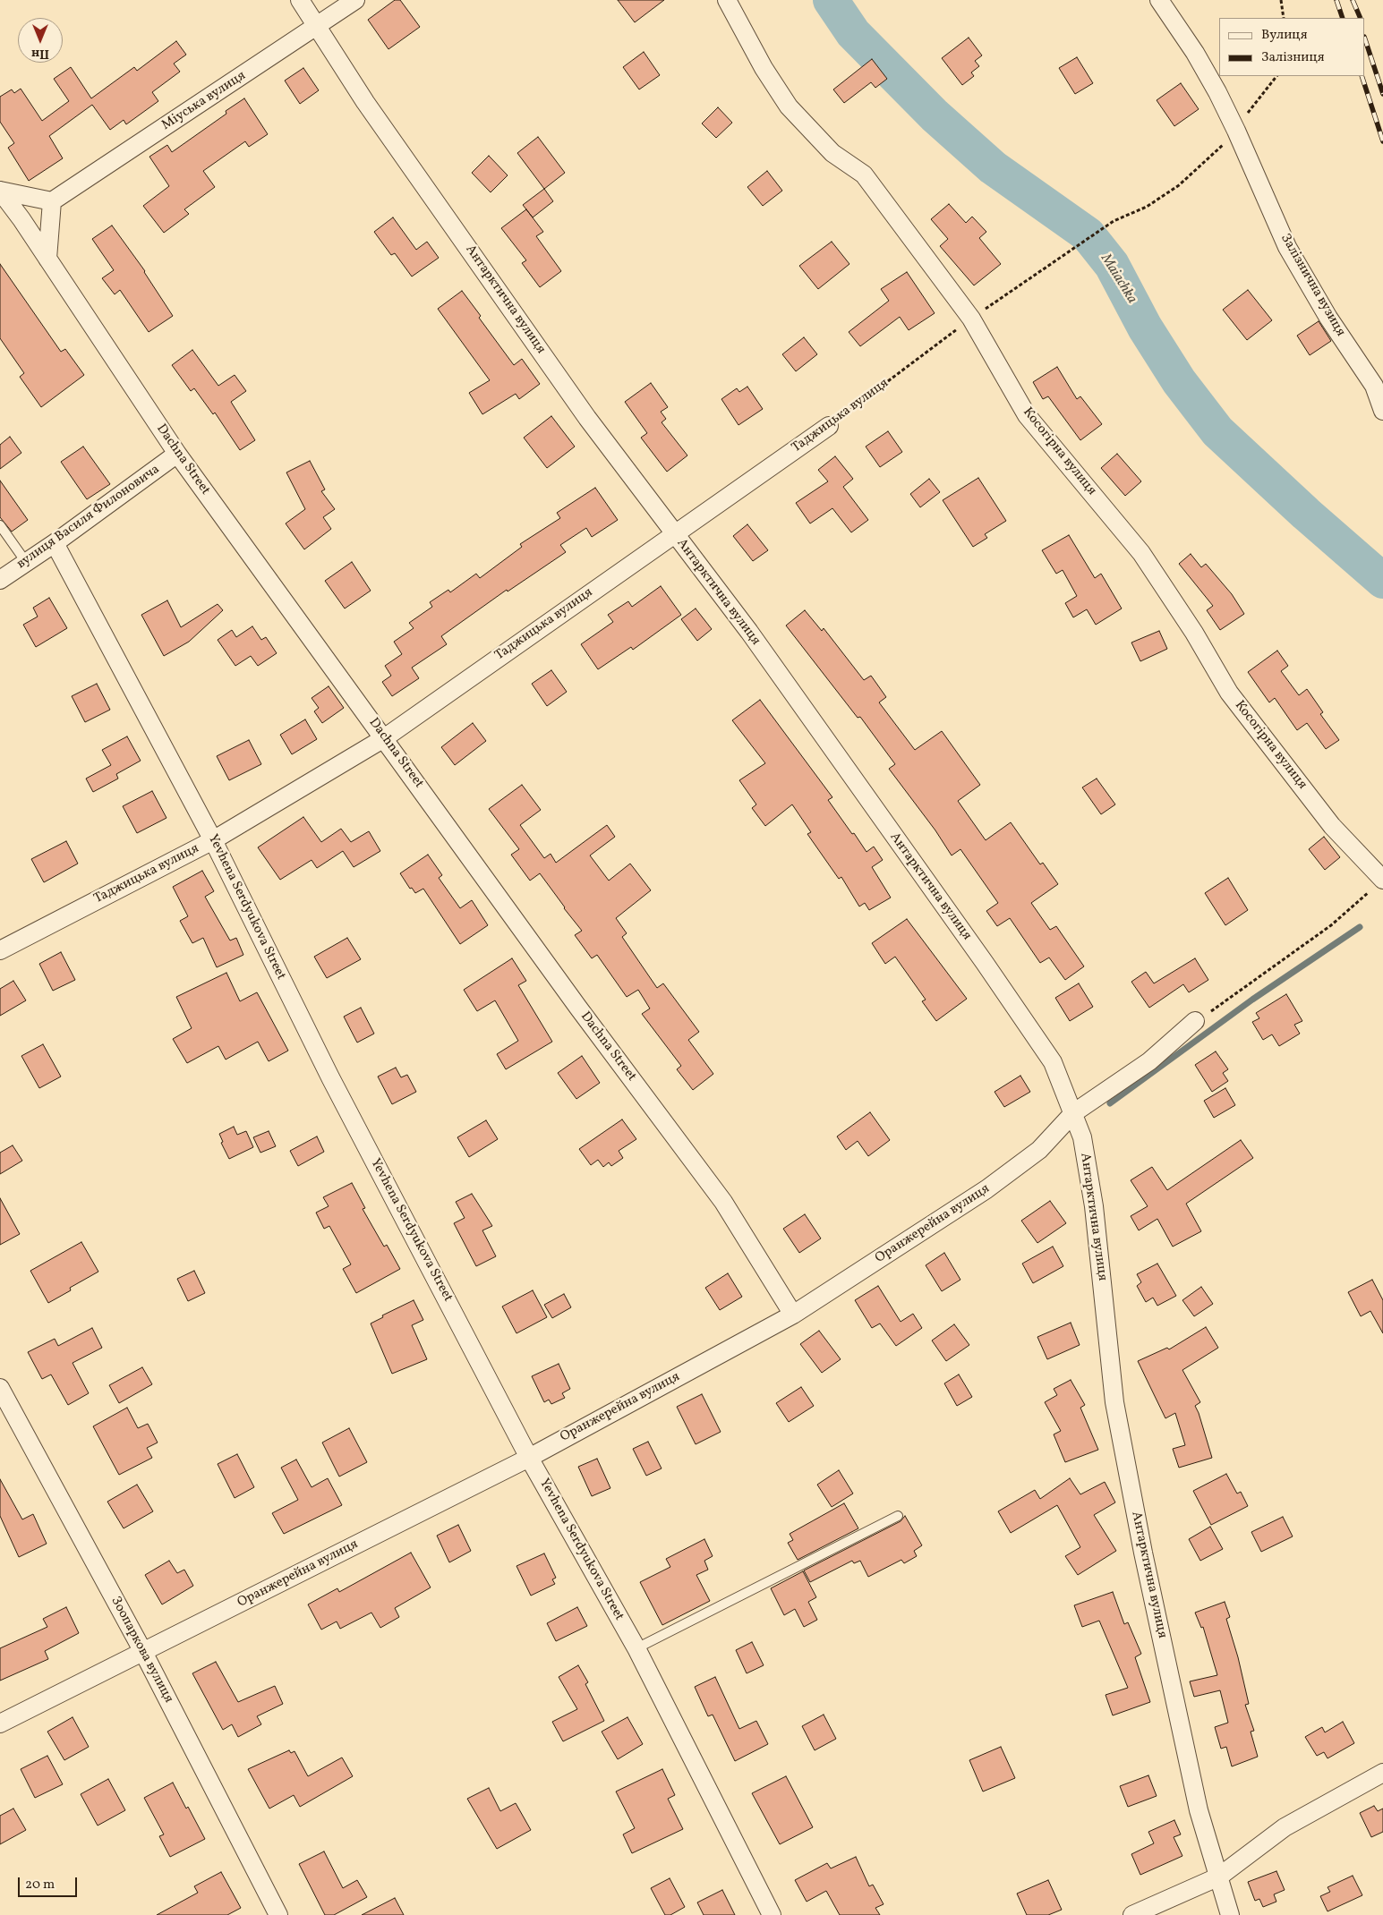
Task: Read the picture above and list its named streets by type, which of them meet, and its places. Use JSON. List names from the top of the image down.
{
  "streets": {
    "street": [
      "Міуська вулиця",
      "Залізнична вузиця",
      "Антарктична вулиця",
      "Таджицька вулиця",
      "Косогірна вулиця",
      "Dachna Street",
      "вулиця Василя Филоновича",
      "Yevhena Serdyukova Street",
      "Оранжерейна вулиця",
      "Зоопаркова вулиця"
    ]
  },
  "crossings": [
    ["Міуська вулиця", "Антарктична вулиця"],
    ["Залізнична вузиця", "Таджицька вулиця"],
    ["Антарктична вулиця", "Таджицька вулиця"],
    ["Антарктична вулиця", "Оранжерейна вулиця"],
    ["Таджицька вулиця", "Косогірна вулиця"],
    ["Таджицька вулиця", "Dachna Street"],
    ["Таджицька вулиця", "Yevhena Serdyukova Street"],
    ["Dachna Street", "вулиця Василя Филоновича"],
    ["Dachna Street", "Оранжерейна вулиця"],
    ["вулиця Василя Филоновича", "Yevhena Serdyukova Street"],
    ["Yevhena Serdyukova Street", "Оранжерейна вулиця"],
    ["Оранжерейна вулиця", "Зоопаркова вулиця"]
  ],
  "water": ["Maiachka"],
  "legend": ["Вулиця", "Залізниця"],
  "scale_bar": "20 m",
  "north": "bottom"
}
